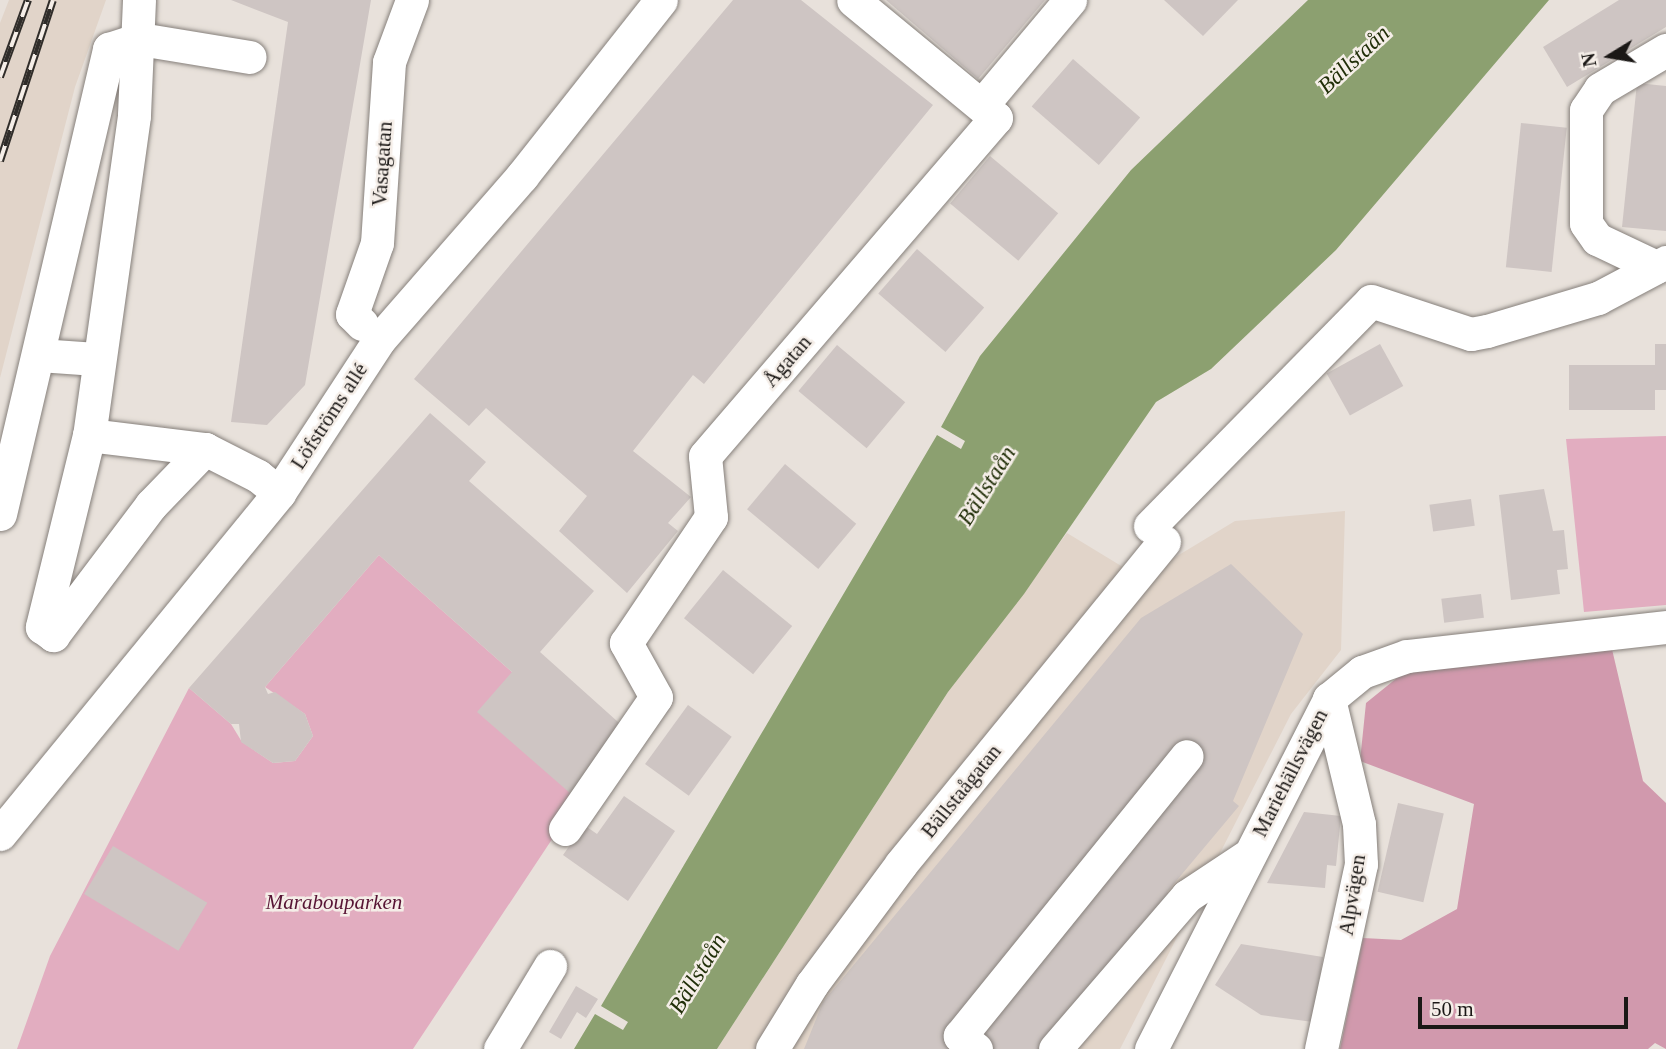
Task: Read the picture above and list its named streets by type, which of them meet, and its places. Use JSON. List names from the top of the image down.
{
  "streets": {
    "street": [
      "Vasagatan",
      "Ågatan",
      "Löfströms allé",
      "Mariehällsvägen",
      "Bällstaågatan",
      "Alpvägen"
    ]
  },
  "crossings": [
    ["Mariehällsvägen", "Alpvägen"]
  ],
  "water": ["Bällstaån"],
  "parks": ["Marabouparken"],
  "scale_bar": "50 m",
  "north": "left"
}
